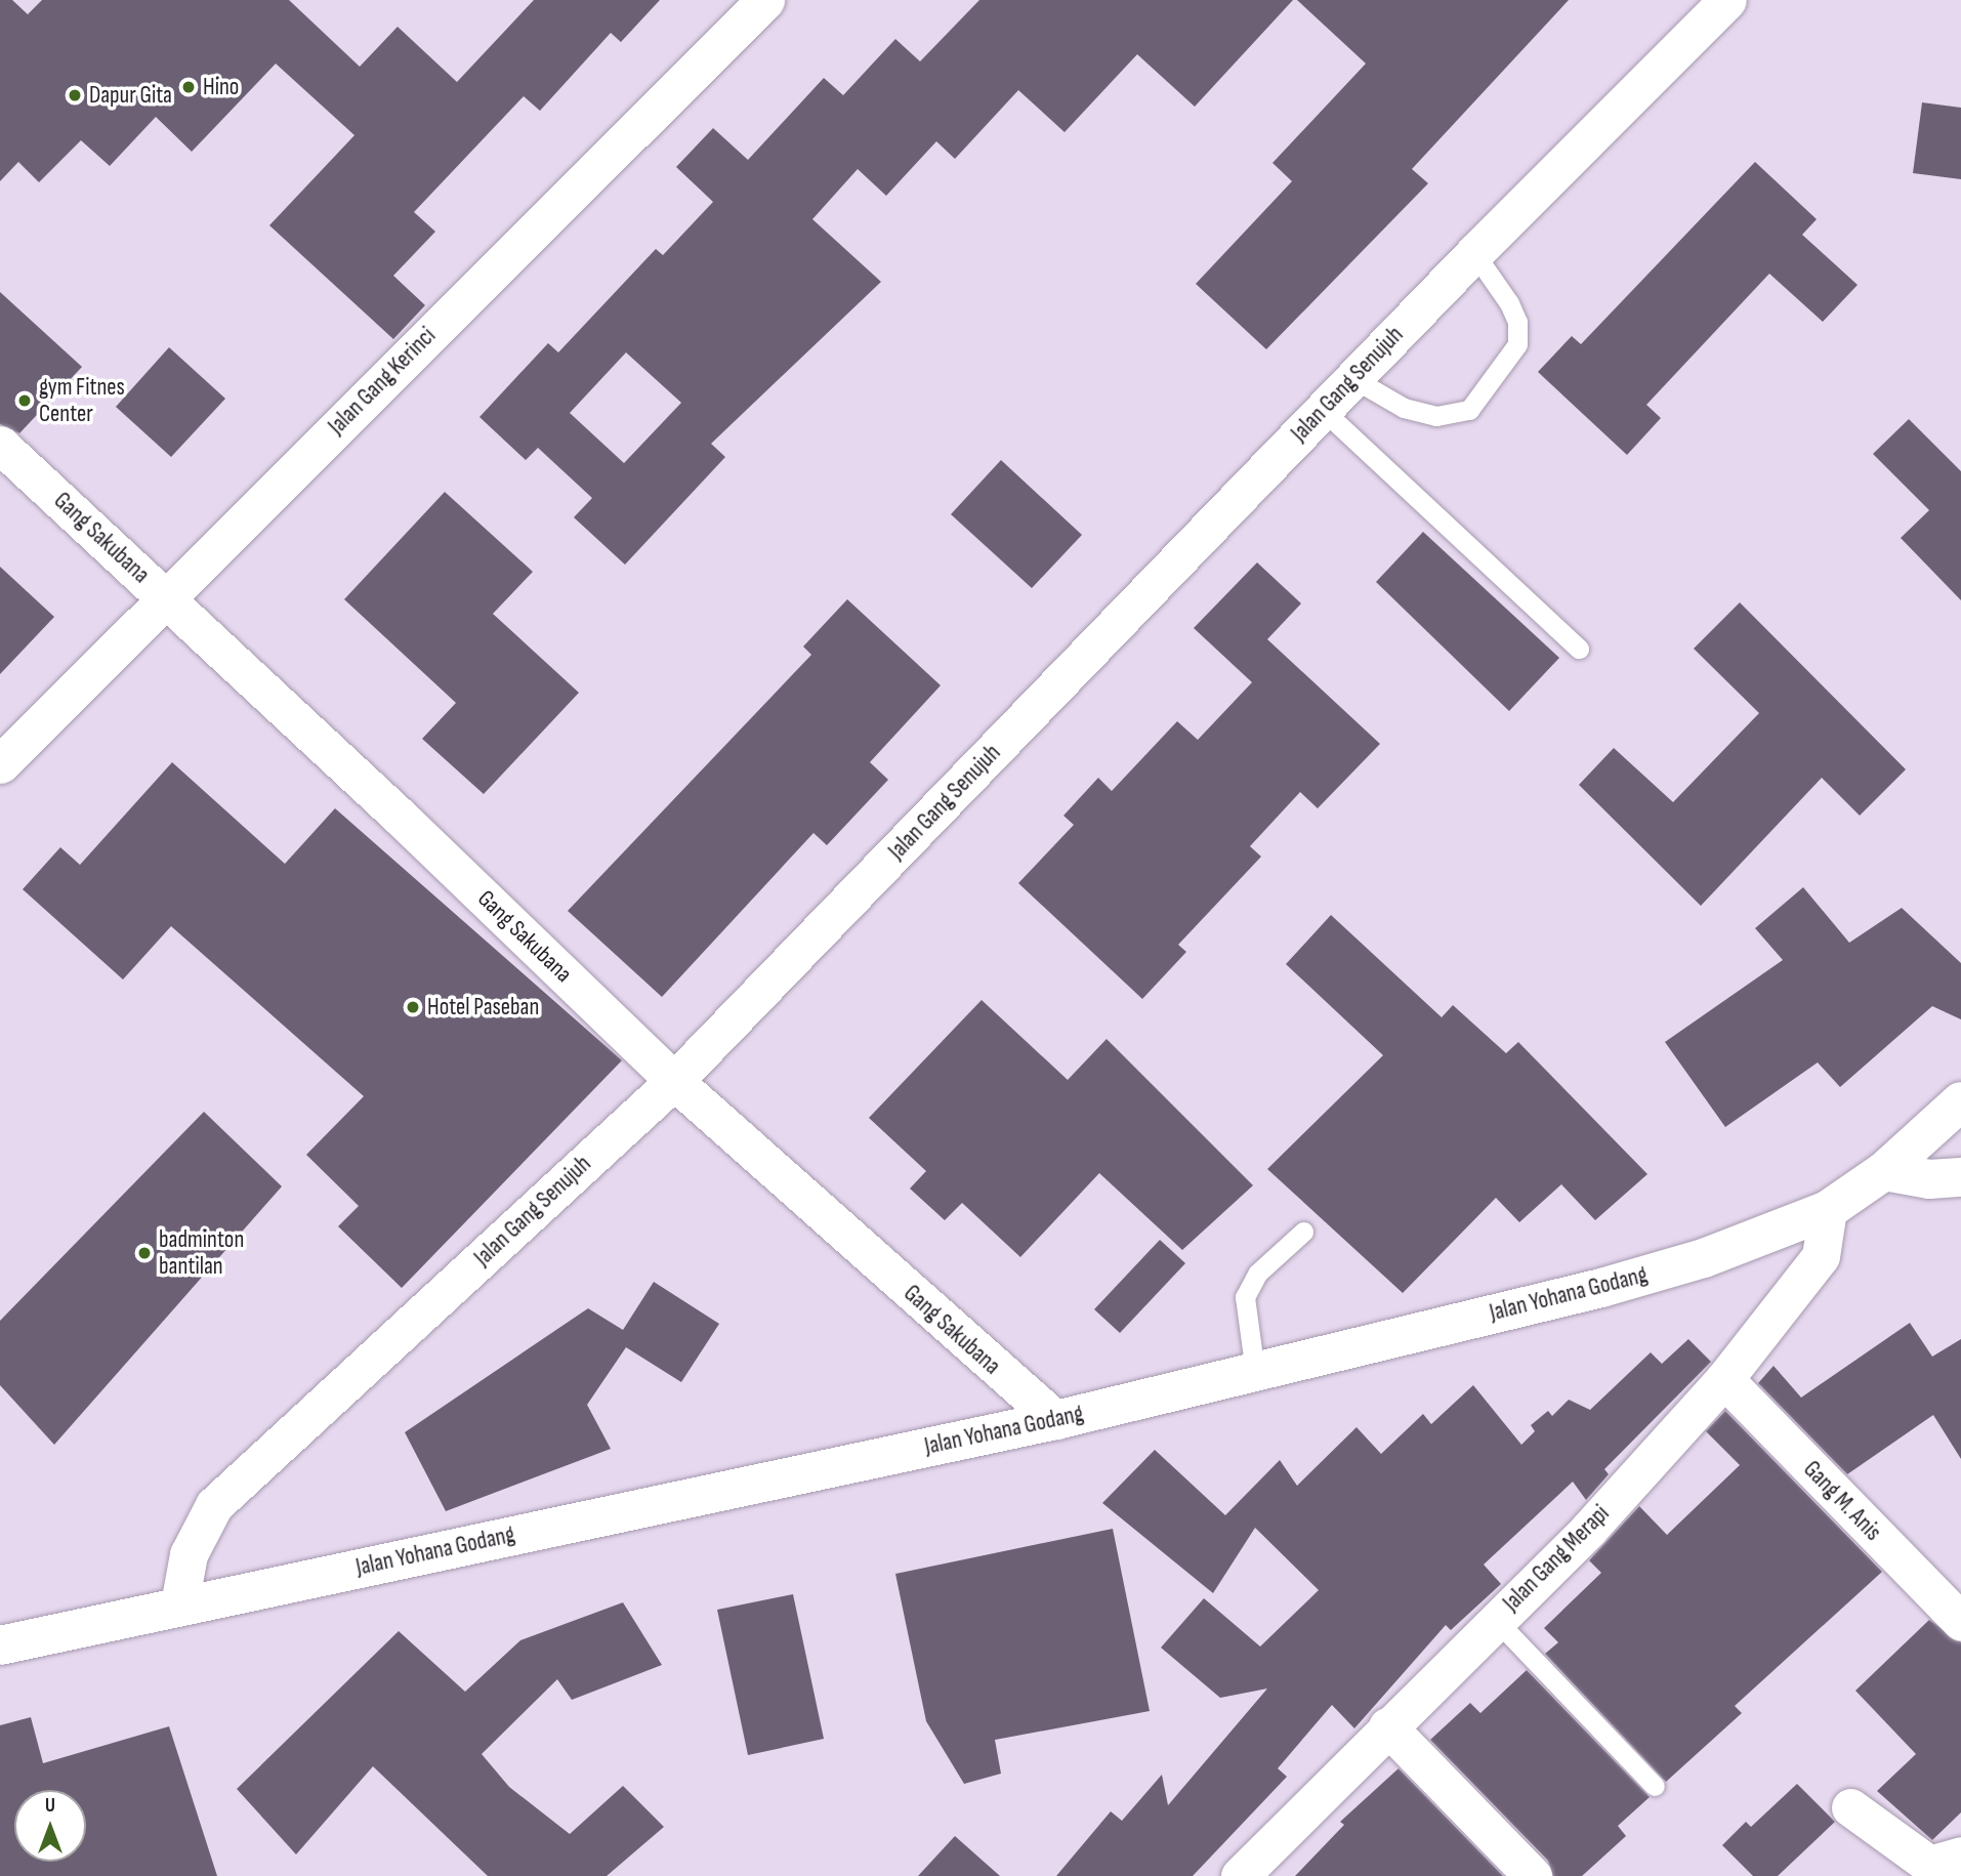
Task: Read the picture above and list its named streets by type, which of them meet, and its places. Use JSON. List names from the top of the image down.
{
  "streets": {
    "main road": ["Jalan Yohana Godang"],
    "street": [
      "Jalan Gang Kerinci",
      "Jalan Gang Senujuh",
      "Gang Sakubana",
      "Gang M. Anis",
      "Jalan Gang Merapi"
    ]
  },
  "crossings": [
    ["Jalan Gang Kerinci", "Gang Sakubana"],
    ["Jalan Gang Senujuh", "Gang Sakubana"],
    ["Jalan Gang Senujuh", "Jalan Yohana Godang"],
    ["Gang Sakubana", "Jalan Yohana Godang"],
    ["Jalan Yohana Godang", "Jalan Gang Merapi"],
    ["Gang M. Anis", "Jalan Gang Merapi"]
  ],
  "places": [
    "Hino",
    "Dapur Gita",
    "gym Fitnes Center",
    "Hotel Paseban",
    "badminton bantilan"
  ],
  "north": "top"
}
